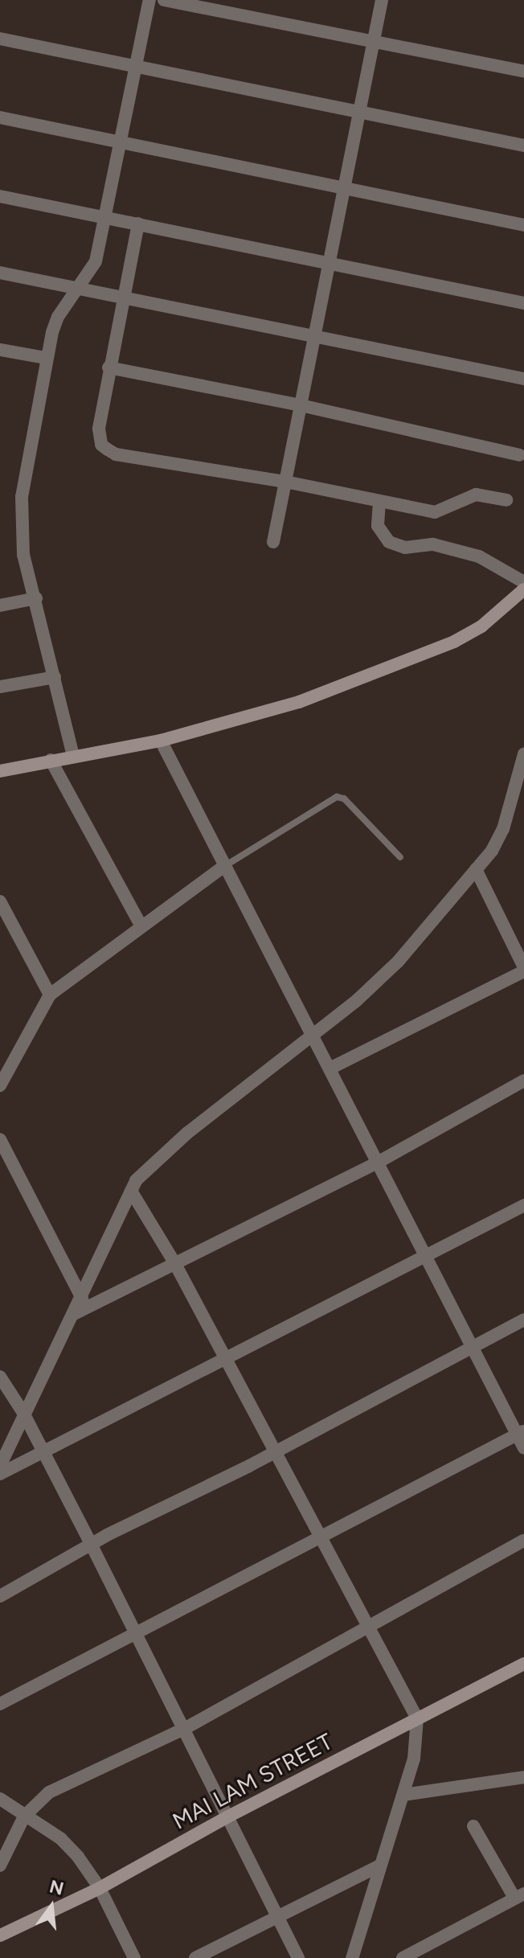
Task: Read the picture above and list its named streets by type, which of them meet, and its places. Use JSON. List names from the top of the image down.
{
  "streets": {
    "street": ["MAI LAM STREET"]
  },
  "north": "top"
}
